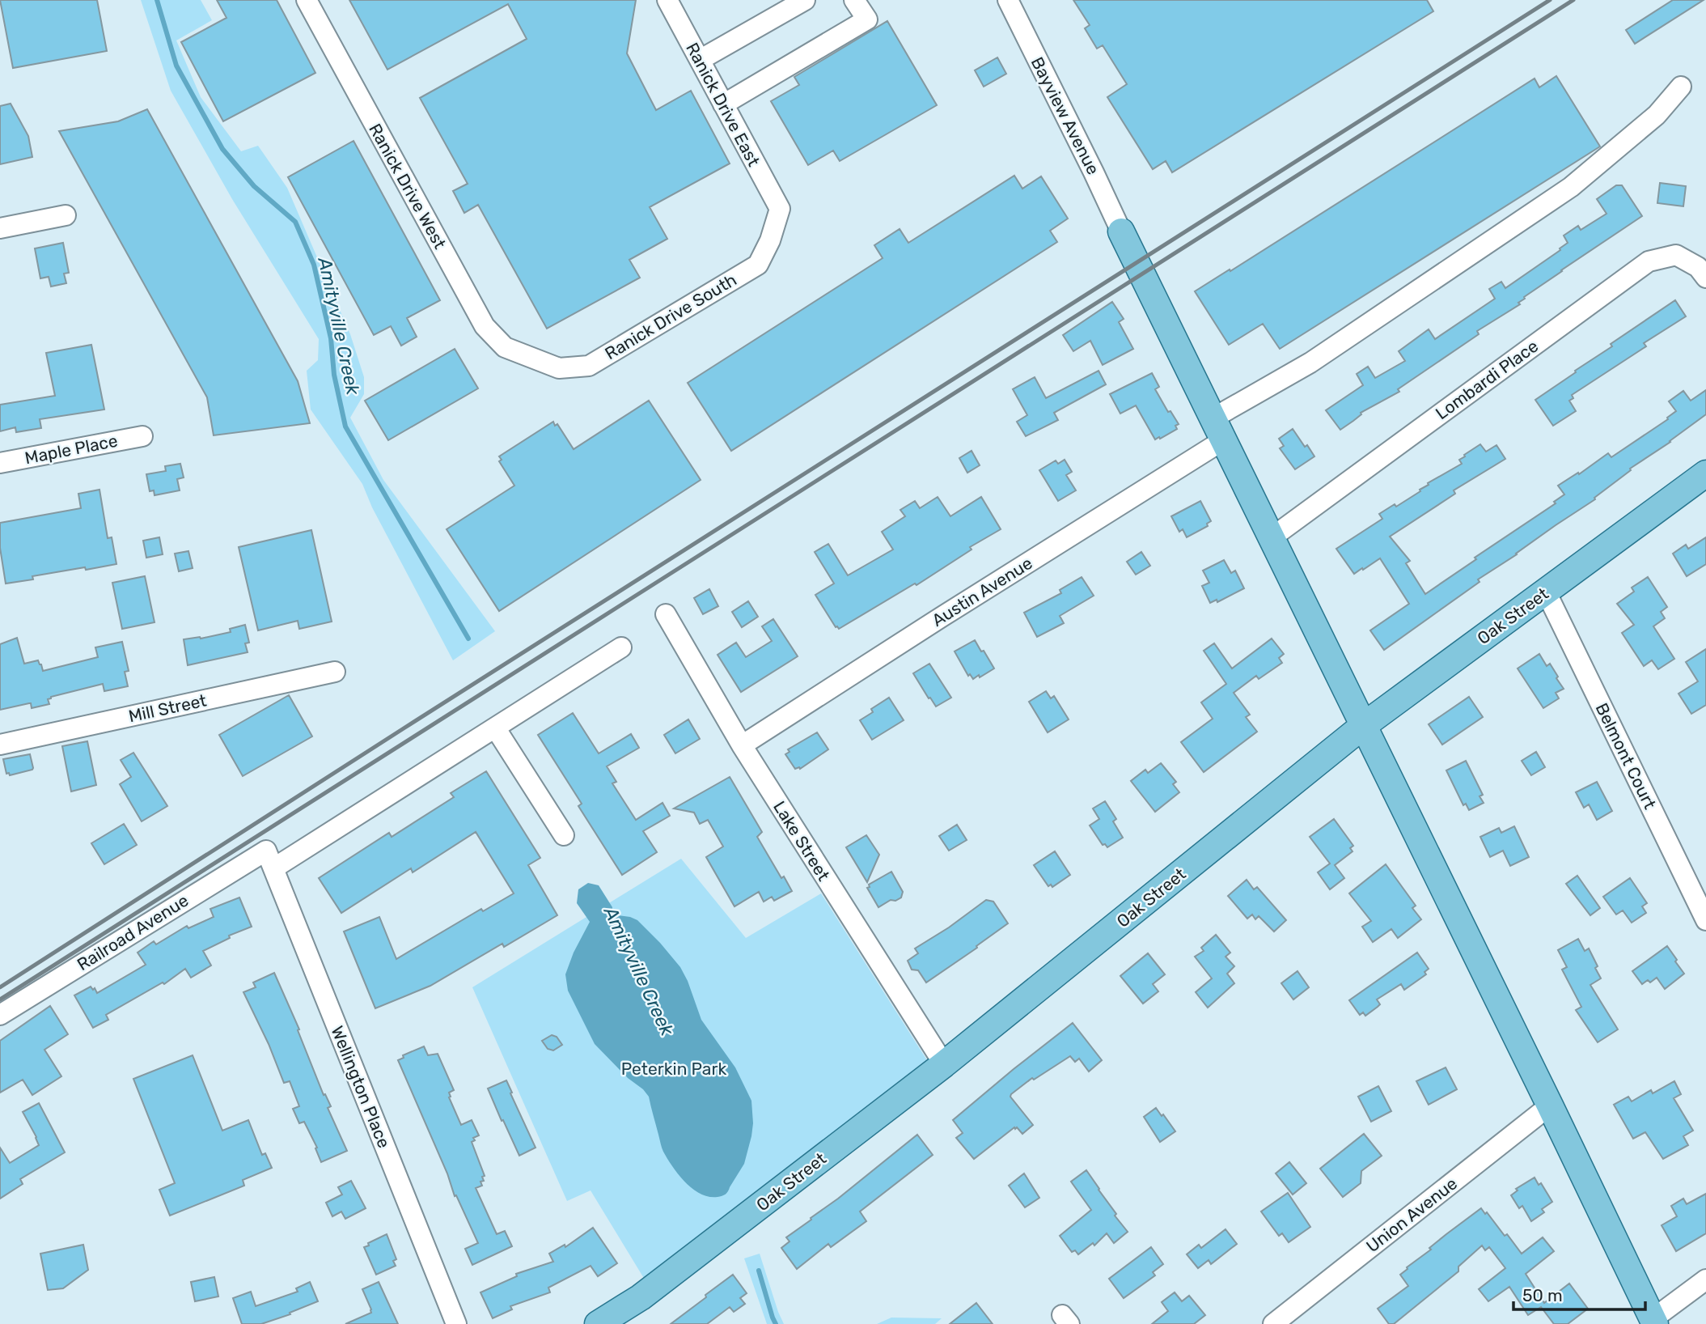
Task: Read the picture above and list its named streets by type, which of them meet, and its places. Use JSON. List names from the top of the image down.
{
  "streets": {
    "main road": ["Oak Street"],
    "street": [
      "Ranick Drive East",
      "Bayview Avenue",
      "Ranick Drive West",
      "Ranick Drive South",
      "Lombardi Place",
      "Maple Place",
      "Austin Avenue",
      "Mill Street",
      "Belmont Court",
      "Lake Street",
      "Railroad Avenue",
      "Wellington Place",
      "Union Avenue"
    ]
  },
  "crossings": [
    ["Ranick Drive East", "Ranick Drive South"],
    ["Ranick Drive West", "Ranick Drive South"],
    ["Austin Avenue", "Lake Street"],
    ["Oak Street", "Belmont Court"],
    ["Oak Street", "Lake Street"],
    ["Railroad Avenue", "Wellington Place"]
  ],
  "water": ["Amityville Creek"],
  "parks": ["Peterkin Park"],
  "scale_bar": "50 m"
}
